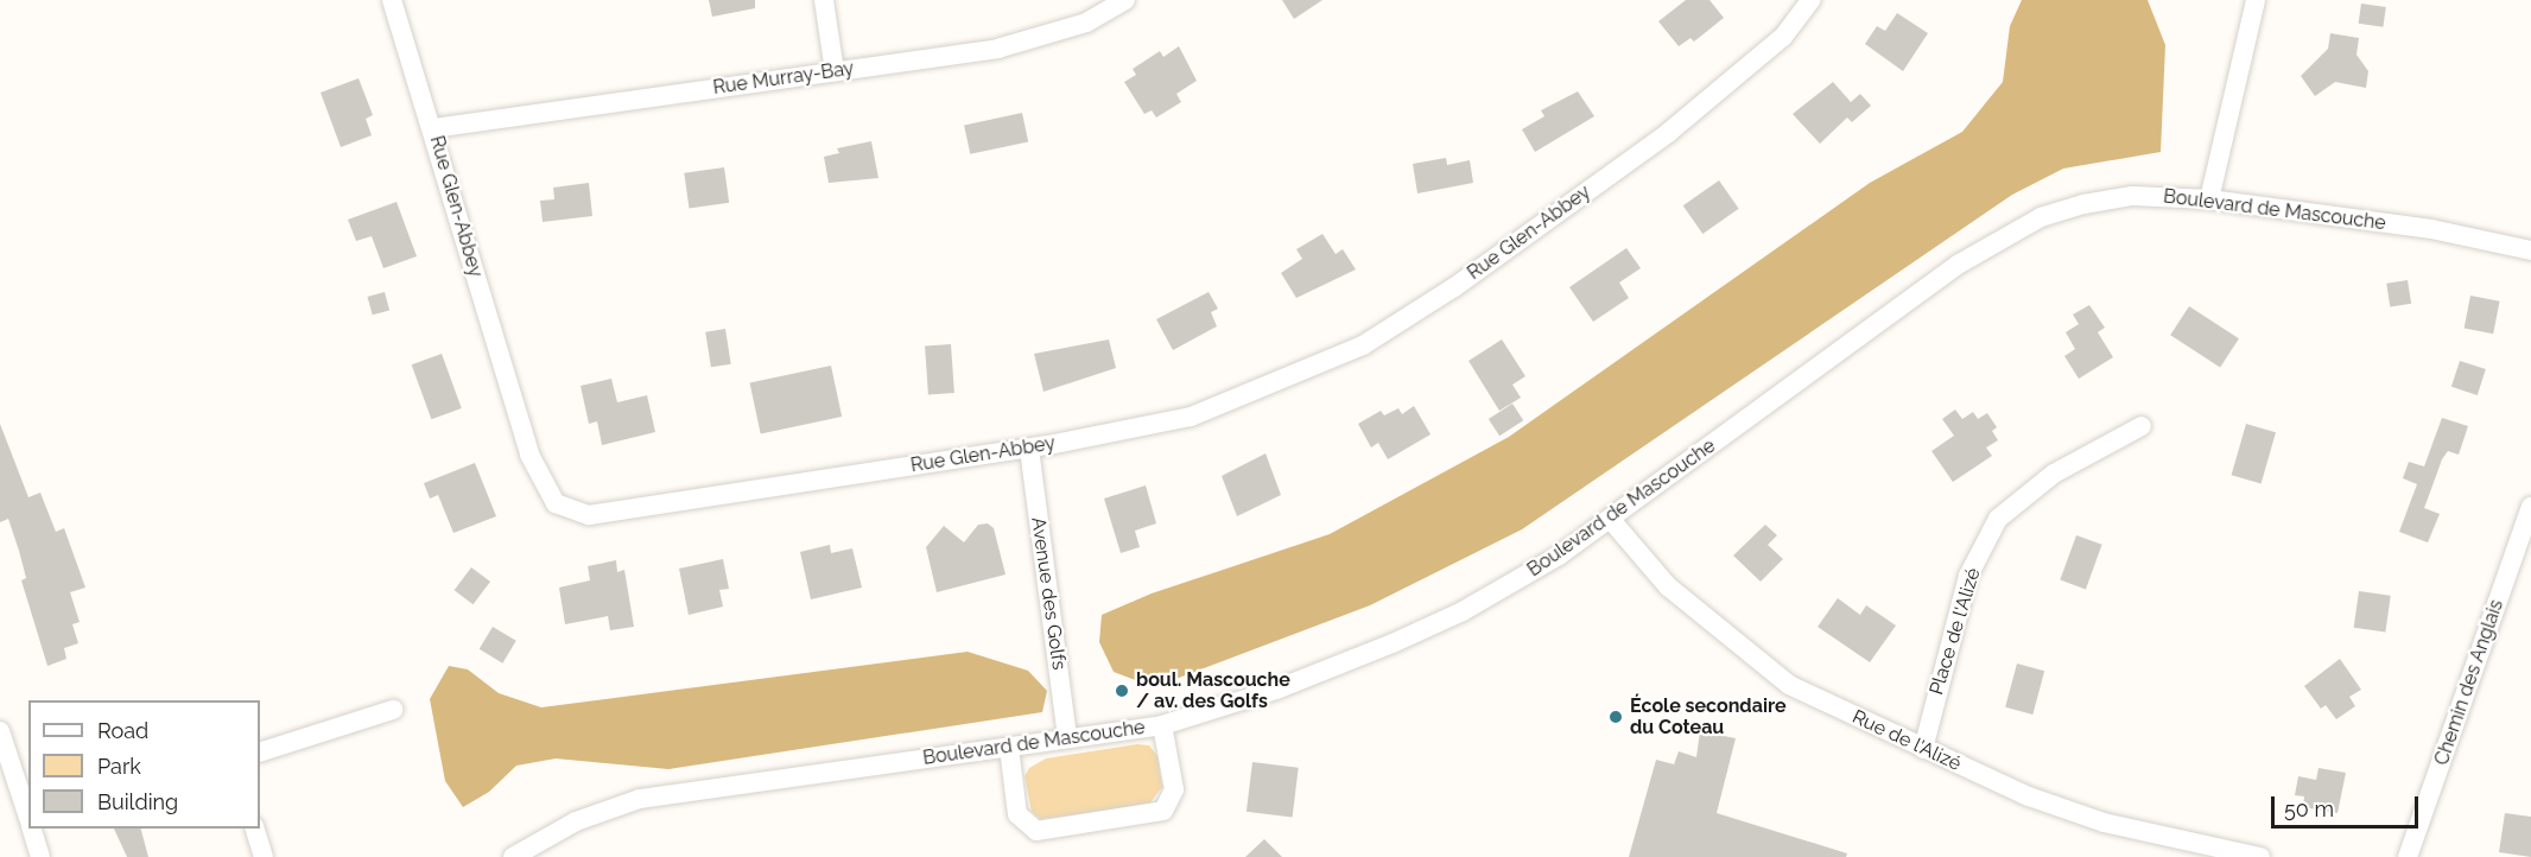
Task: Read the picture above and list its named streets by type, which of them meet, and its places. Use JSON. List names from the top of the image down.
{
  "streets": {
    "street": [
      "Rue Murray-Bay",
      "Rue Glen-Abbey",
      "Boulevard de Mascouche",
      "Avenue des Golfs",
      "Place de l'Alizé",
      "Chemin des Anglais",
      "Rue de l'Alizé"
    ]
  },
  "crossings": [
    ["Rue Murray-Bay", "Rue Glen-Abbey"],
    ["Rue Glen-Abbey", "Avenue des Golfs"],
    ["Boulevard de Mascouche", "Avenue des Golfs"],
    ["Boulevard de Mascouche", "Rue de l'Alizé"],
    ["Place de l'Alizé", "Rue de l'Alizé"]
  ],
  "places": ["boul. Mascouche / av. des Golfs", "École secondaire du Coteau"],
  "legend": ["Road", "Park", "Building"],
  "scale_bar": "50 m"
}
